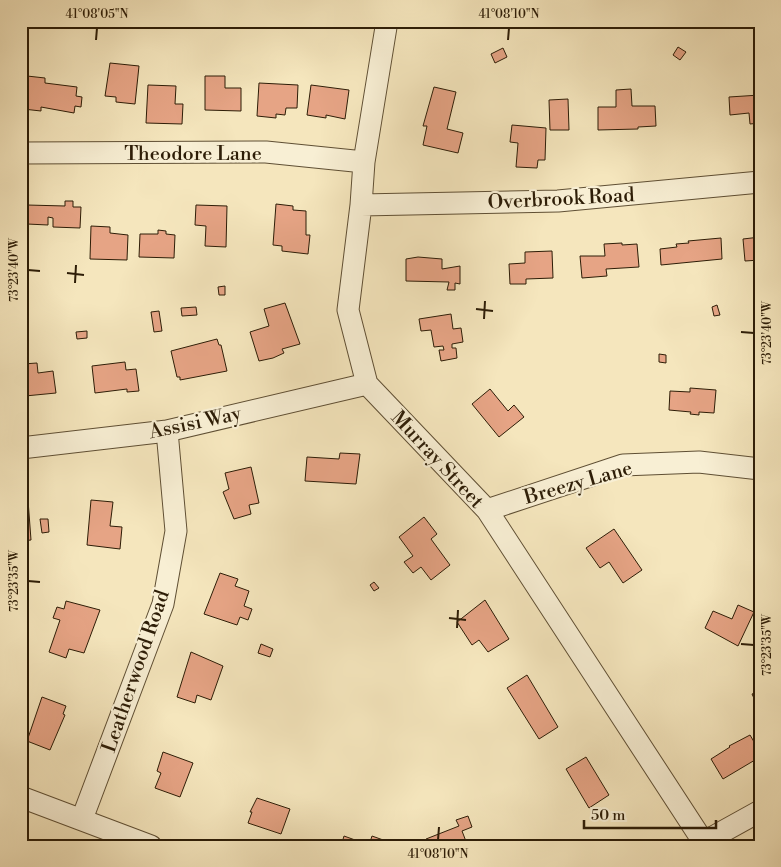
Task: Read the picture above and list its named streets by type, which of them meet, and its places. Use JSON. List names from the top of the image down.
{
  "streets": {
    "street": [
      "Theodore Lane",
      "Overbrook Road",
      "Assisi Way",
      "Murray Street",
      "Breezy Lane",
      "Leatherwood Road"
    ]
  },
  "crossings": [
    ["Theodore Lane", "Murray Street"],
    ["Overbrook Road", "Murray Street"],
    ["Assisi Way", "Murray Street"],
    ["Assisi Way", "Leatherwood Road"],
    ["Murray Street", "Breezy Lane"]
  ],
  "scale_bar": "50 m",
  "coordinates": [
    "41°08'05\"N",
    "41°08'10\"N",
    "73°23'40\"W",
    "73°23'35\"W"
  ]
}
